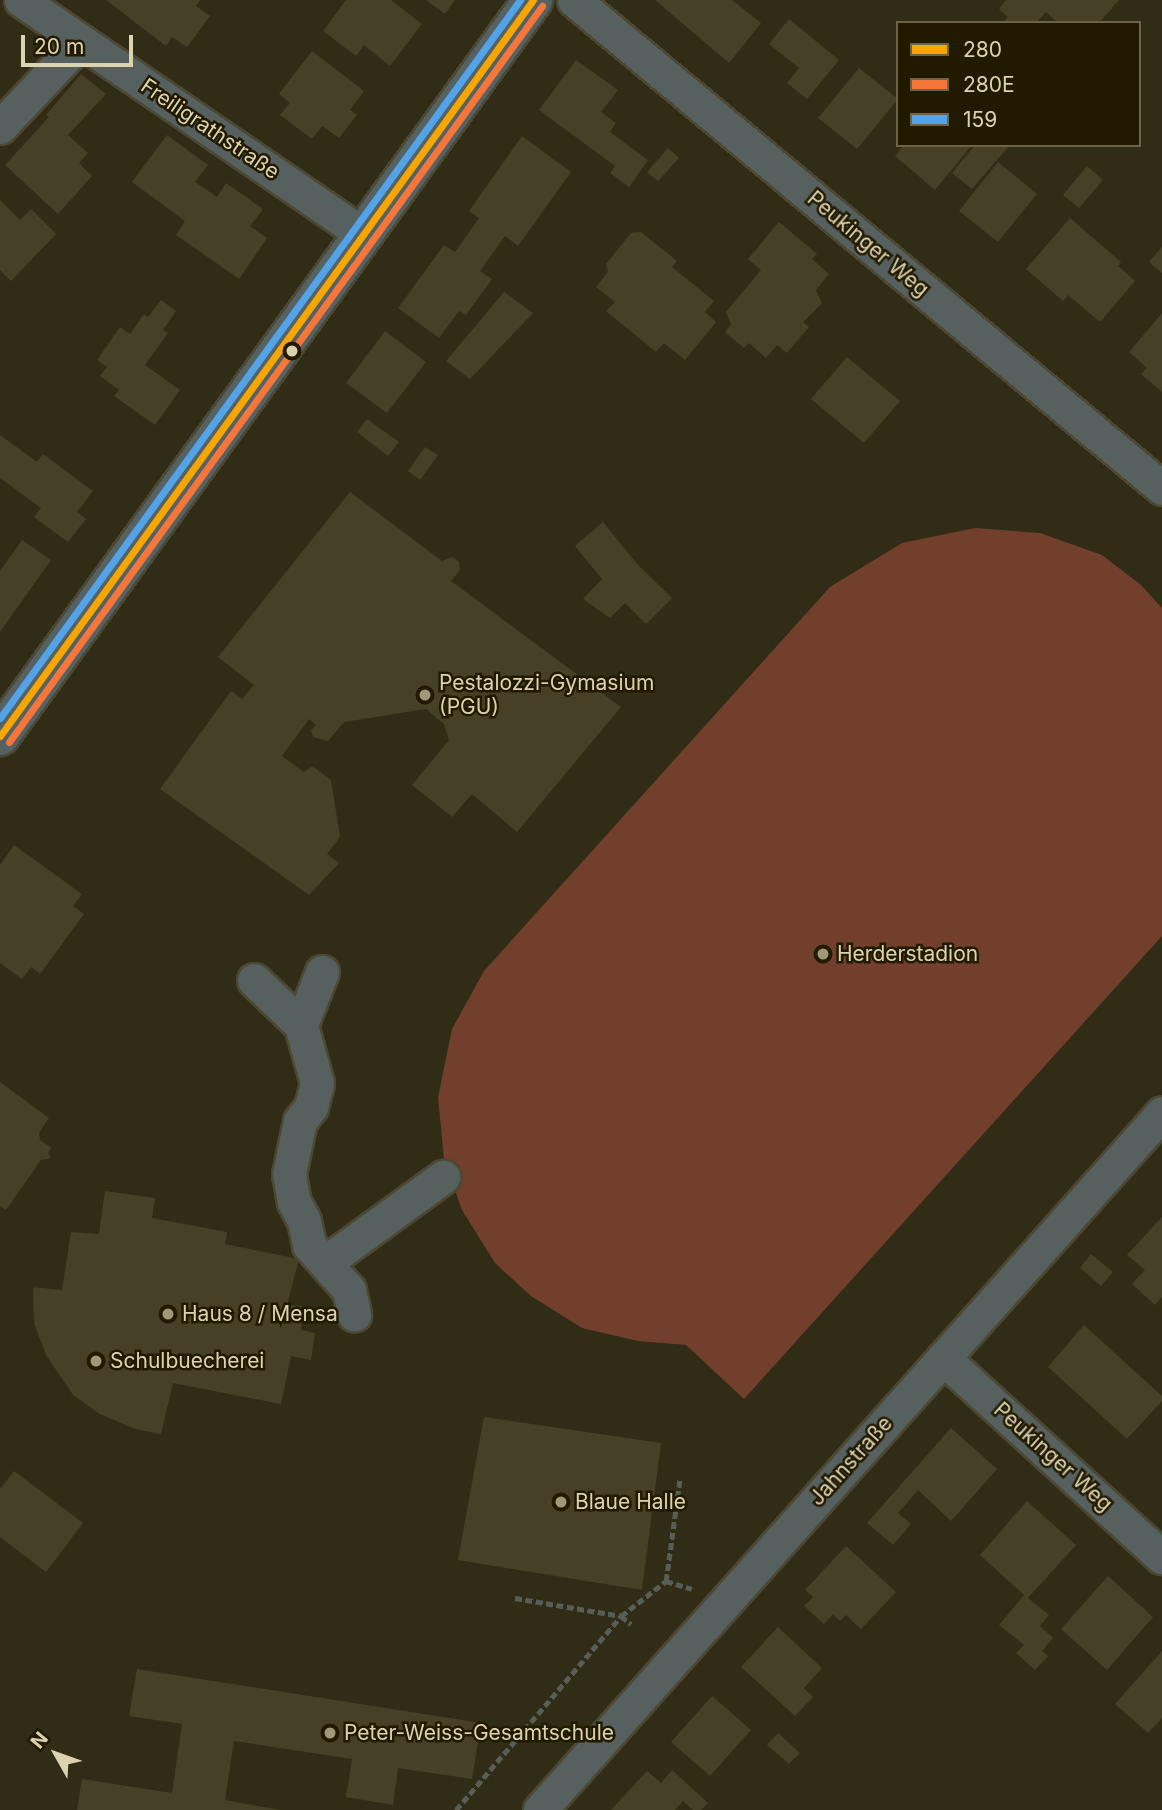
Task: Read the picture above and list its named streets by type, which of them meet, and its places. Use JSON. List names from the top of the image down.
{
  "streets": {
    "street": ["Freiligrathstraße", "Peukinger Weg", "Jahnstraße"]
  },
  "crossings": [
    ["Peukinger Weg", "Jahnstraße"]
  ],
  "places": [
    "Pestalozzi-Gymasium (PGU)",
    "Herderstadion",
    "Haus 8 / Mensa",
    "Schulbuecherei",
    "Blaue Halle",
    "Peter-Weiss-Gesamtschule"
  ],
  "lines": ["transit line 280", "transit line 159", "transit line 280E"],
  "legend": ["280", "280E", "159"],
  "scale_bar": "20 m",
  "north": "top left"
}
